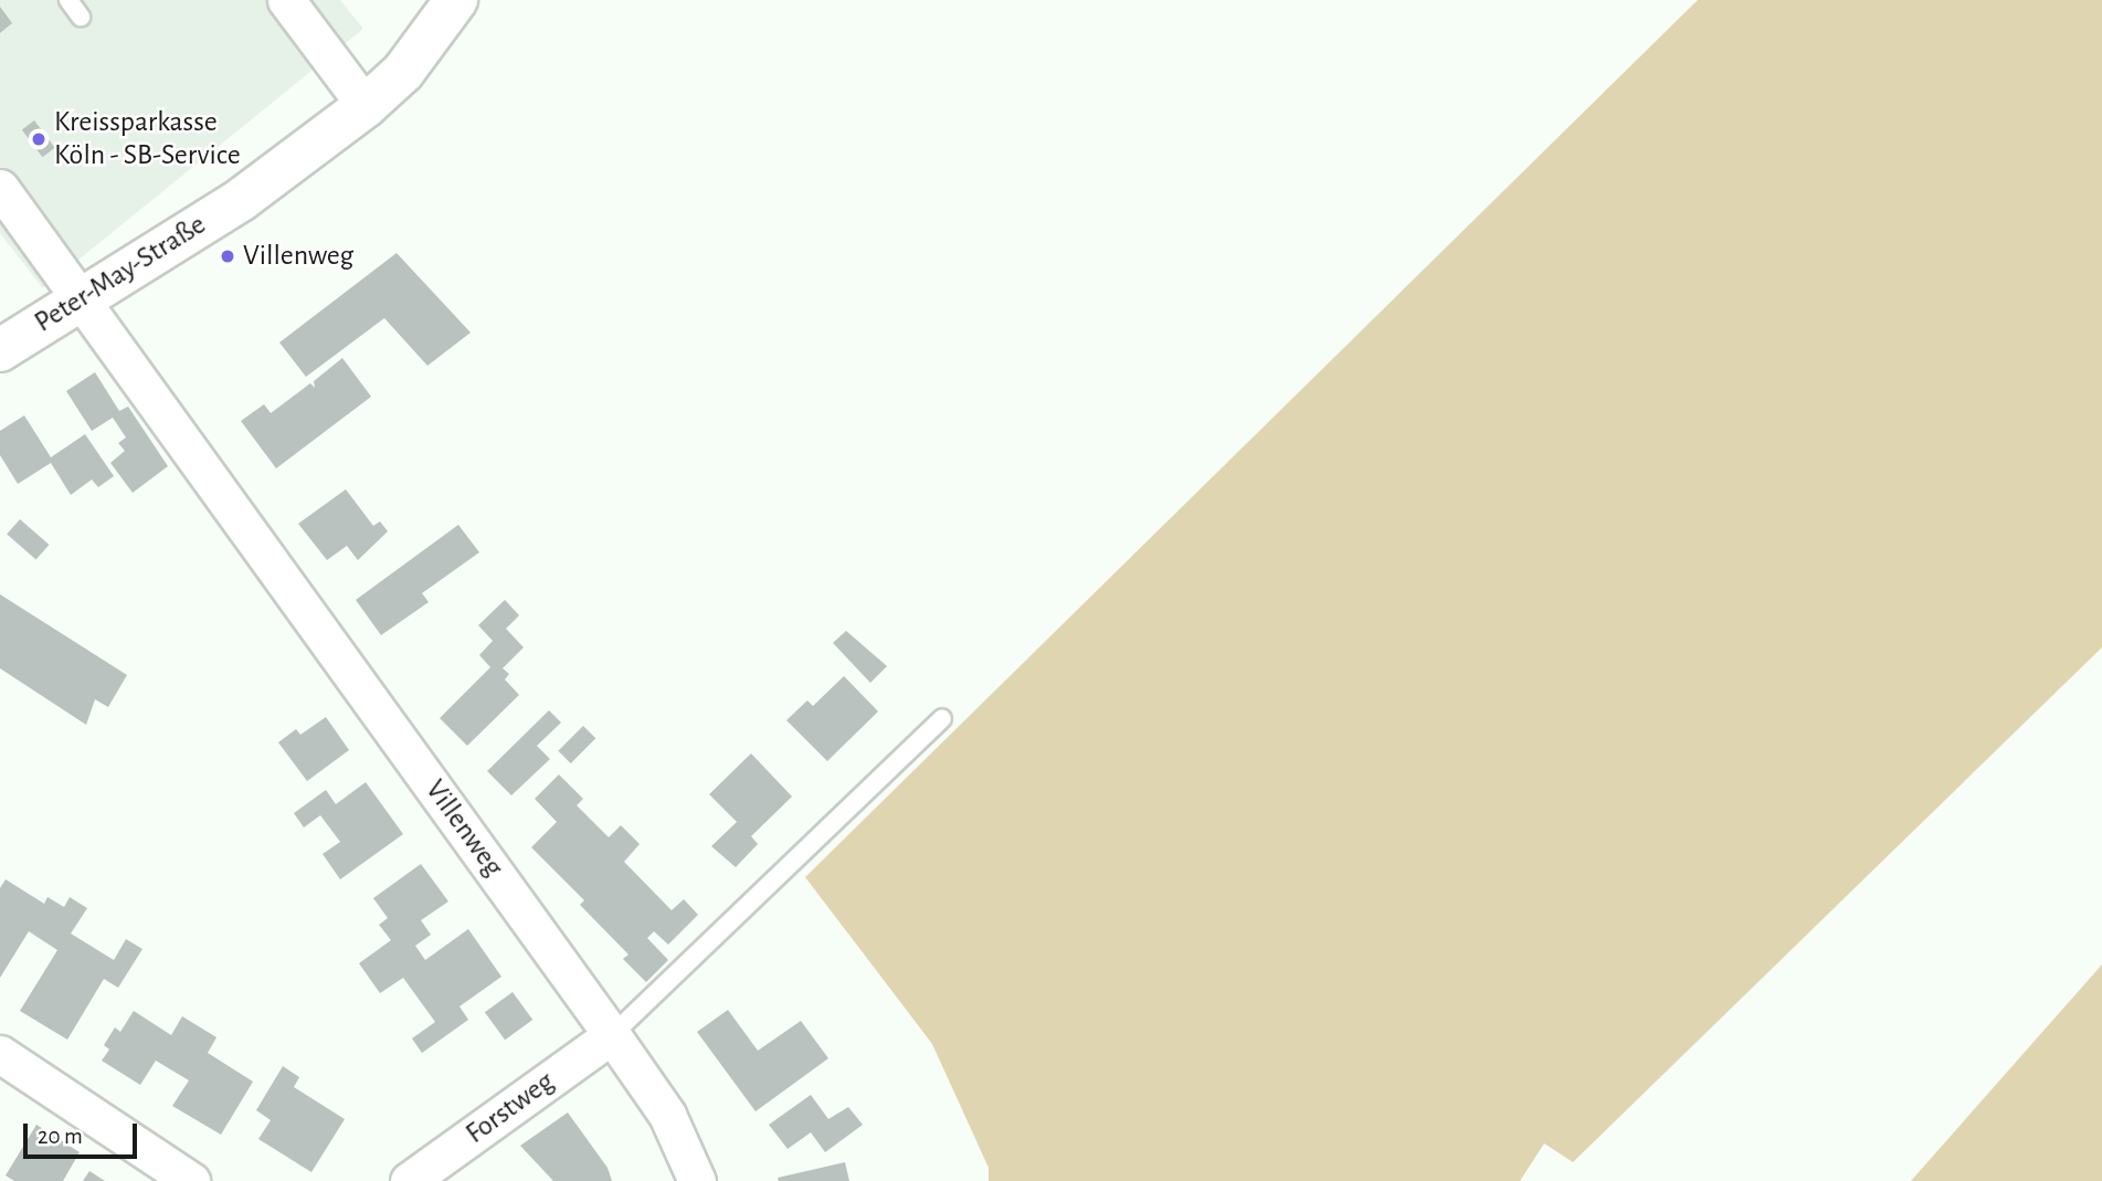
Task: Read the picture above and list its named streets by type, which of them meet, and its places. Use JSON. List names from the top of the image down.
{
  "streets": {
    "main road": ["Peter-May-Straße"],
    "street": ["Villenweg", "Forstweg"]
  },
  "crossings": [
    ["Peter-May-Straße", "Villenweg"],
    ["Villenweg", "Forstweg"]
  ],
  "places": ["Kreissparkasse Köln - SB-Service", "Villenweg"],
  "scale_bar": "20 m"
}
